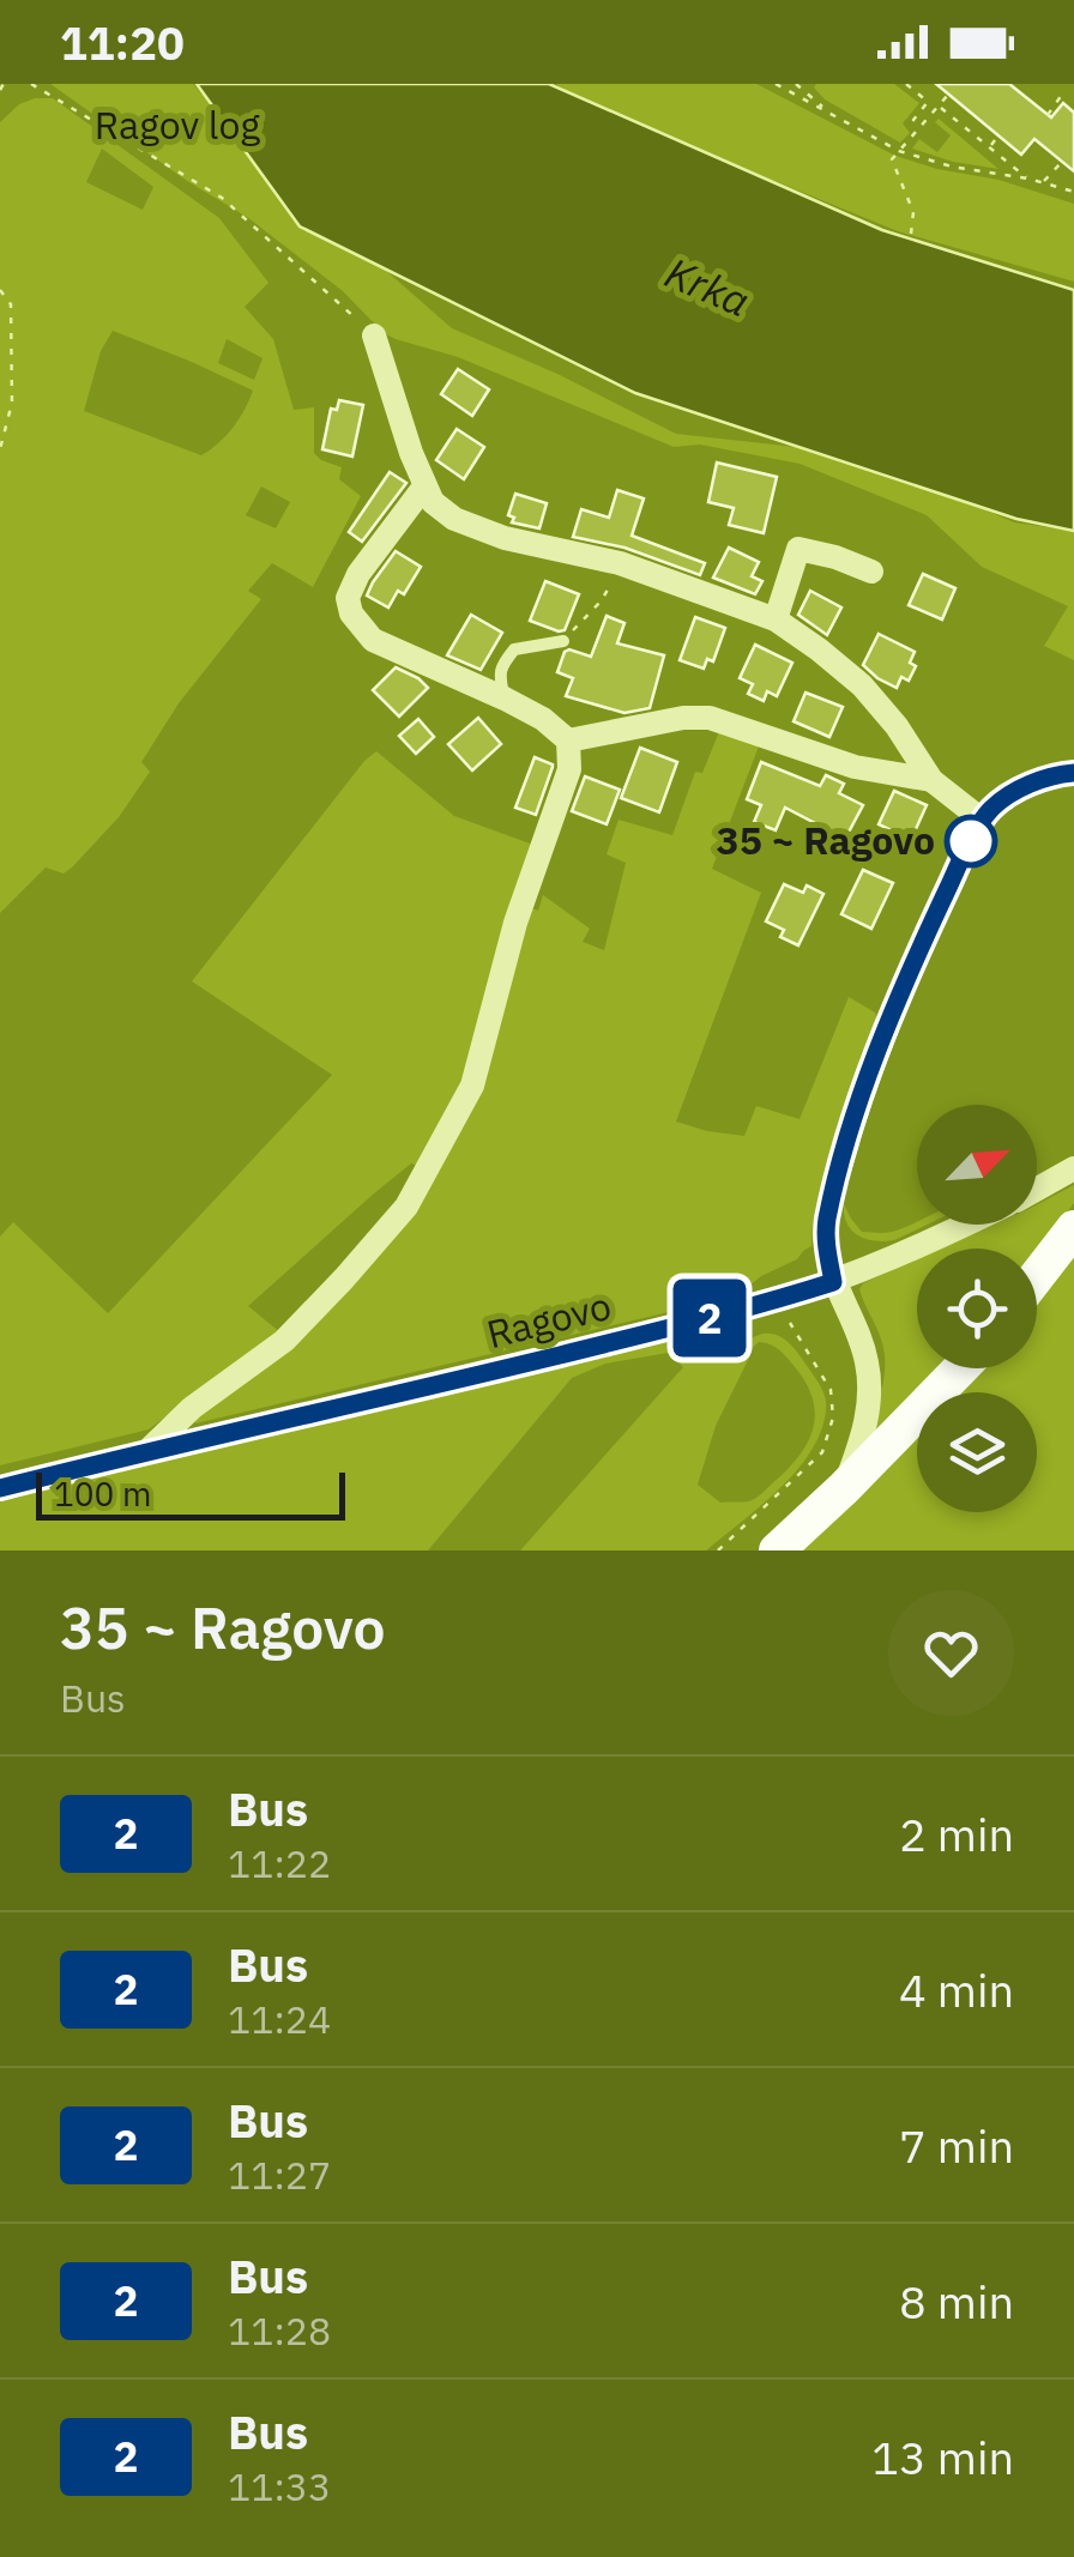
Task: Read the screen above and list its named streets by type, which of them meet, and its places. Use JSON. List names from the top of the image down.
{
  "streets": {
    "street": ["Ragovo"]
  },
  "water": ["Krka"],
  "parks": ["Ragov log"],
  "places": ["35 ~ Ragovo"],
  "lines": ["bus line 2"],
  "scale_bar": "100 m",
  "north": "top right",
  "page": {
    "status": "11:20",
    "on_map": "2",
    "scale": "100 m",
    "heading": ["35 ~ Ragovo", "Bus"],
    "list": [
      {
        "mark": "2",
        "name": "Bus",
        "note": "11:22",
        "value": "2 min"
      },
      {
        "mark": "2",
        "name": "Bus",
        "note": "11:24",
        "value": "4 min"
      },
      {
        "mark": "2",
        "name": "Bus",
        "note": "11:27",
        "value": "7 min"
      },
      {
        "mark": "2",
        "name": "Bus",
        "note": "11:28",
        "value": "8 min"
      },
      {
        "mark": "2",
        "name": "Bus",
        "note": "11:33",
        "value": "13 min"
      }
    ]
  }
}
